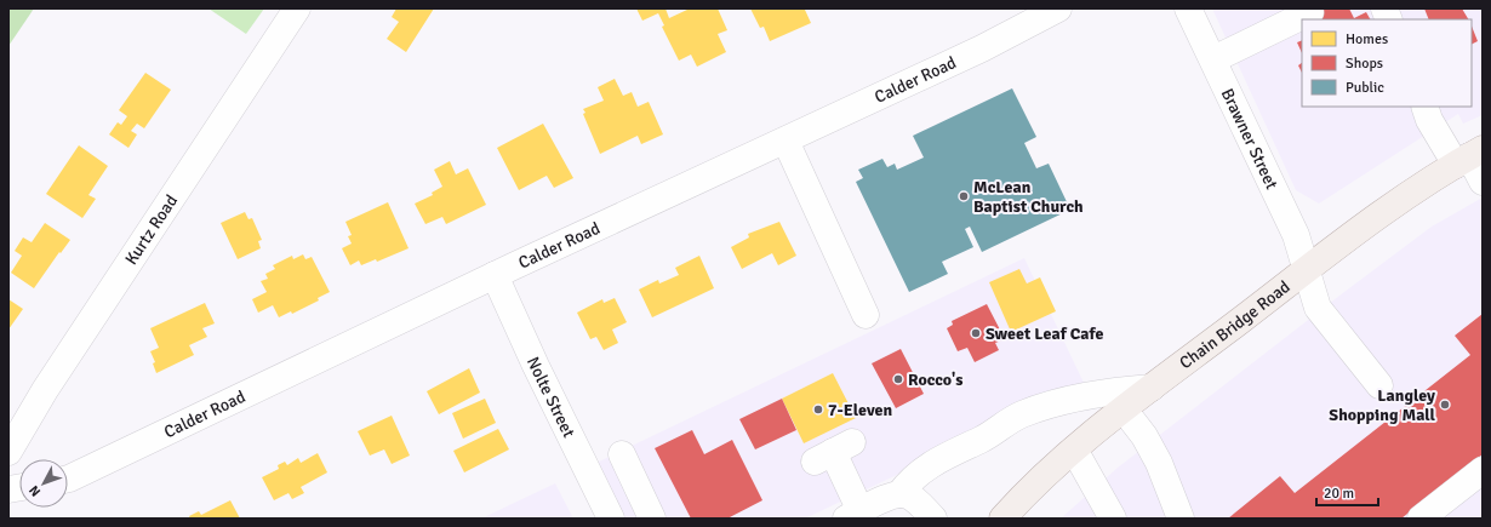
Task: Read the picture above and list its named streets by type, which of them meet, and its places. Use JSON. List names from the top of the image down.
{
  "streets": {
    "main road": ["Chain Bridge Road"],
    "street": [
      "Calder Road",
      "Brawner Street",
      "Kurtz Road",
      "Nolte Street"
    ]
  },
  "crossings": [
    ["Calder Road", "Nolte Street"],
    ["Brawner Street", "Chain Bridge Road"]
  ],
  "places": [
    "McLean Baptist Church",
    "Sweet Leaf Cafe",
    "Rocco's",
    "Langley Shopping Mall",
    "7-Eleven"
  ],
  "legend": ["Homes", "Shops", "Public"],
  "scale_bar": "20 m",
  "north": "bottom left"
}
